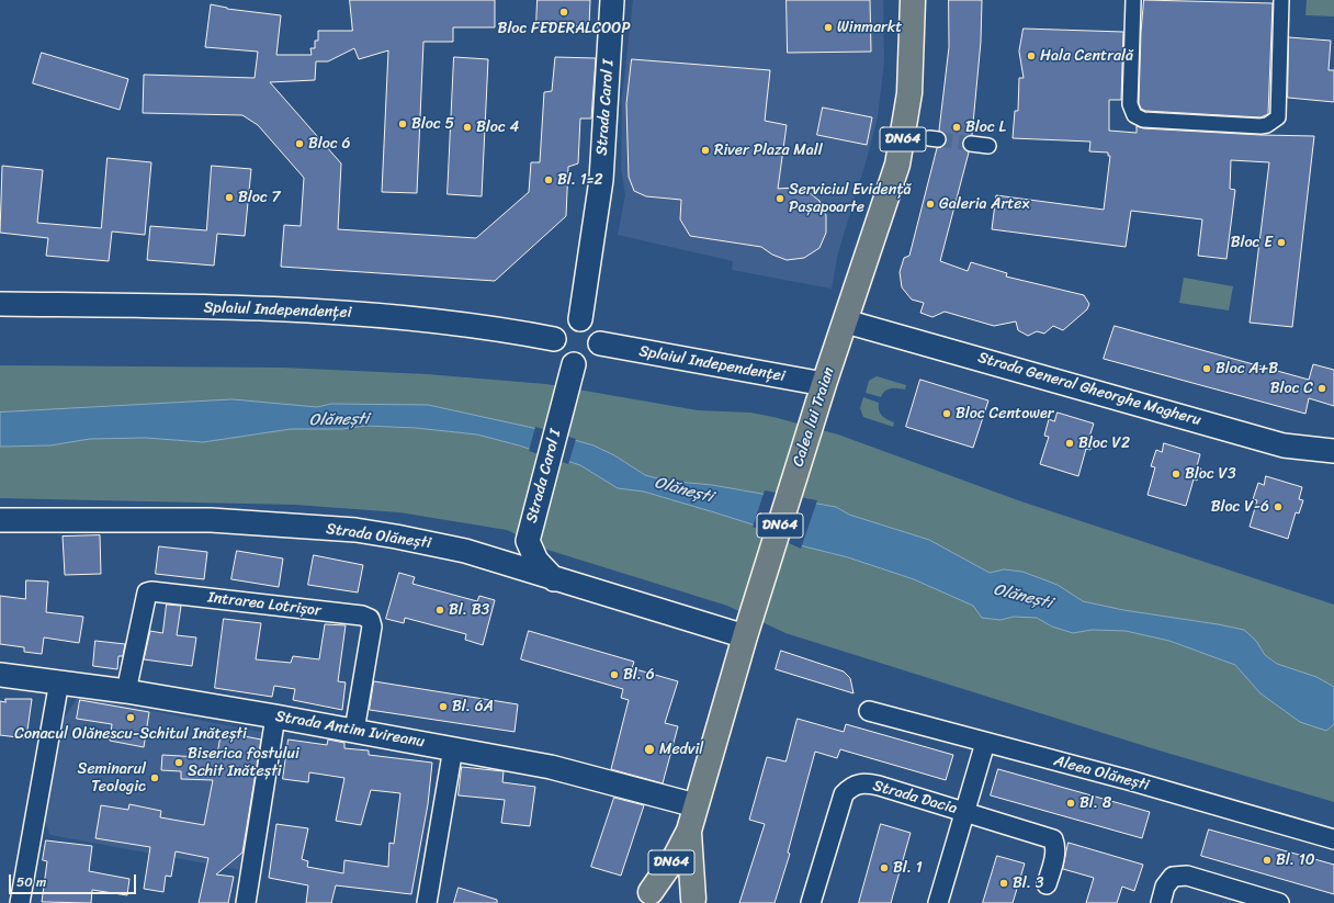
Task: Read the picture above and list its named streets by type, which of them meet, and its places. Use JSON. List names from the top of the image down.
{
  "streets": {
    "main road": ["DN64", "Calea lui Traian"],
    "street": [
      "Strada Carol I",
      "Splaiul Independenței",
      "Strada General Gheorghe Magheru",
      "Strada Olănești",
      "Intrarea Lotrișor",
      "Strada Antim Ivireanu",
      "Aleea Olănești",
      "Strada Dacia"
    ]
  },
  "crossings": [
    ["Strada Carol I", "Splaiul Independenței"],
    ["Strada Carol I", "Strada Olănești"],
    ["Splaiul Independenței", "Calea lui Traian"],
    ["Strada General Gheorghe Magheru", "Calea lui Traian"],
    ["Calea lui Traian", "Strada Olănești"],
    ["Calea lui Traian", "Strada Antim Ivireanu"],
    ["Intrarea Lotrișor", "Strada Antim Ivireanu"]
  ],
  "water": ["Olănești"],
  "places": [
    "Bloc FEDERALCOOP",
    "Winmarkt",
    "Hala Centrală",
    "Bloc 5",
    "Bloc 4",
    "Bloc L",
    "Bloc 6",
    "River Plaza Mall",
    "Bl. 1=2",
    "Bloc 7",
    "Serviciul Evidență Pașapoarte",
    "Galeria Artex",
    "Bloc E",
    "Bloc A+B",
    "Bloc C",
    "Bloc Centower",
    "Bloc V2",
    "Bloc V3",
    "Bloc V-6",
    "Bl. B3",
    "Bl. 6",
    "Bl. 6A",
    "Conacul Olănescu-Schitul Inătești",
    "Medvil",
    "Biserica fostului Schit Inătești",
    "Seminarul Teologic",
    "Bl. 8",
    "Bl. 10",
    "Bl. 1",
    "Bl. 3"
  ],
  "scale_bar": "50 m"
}
